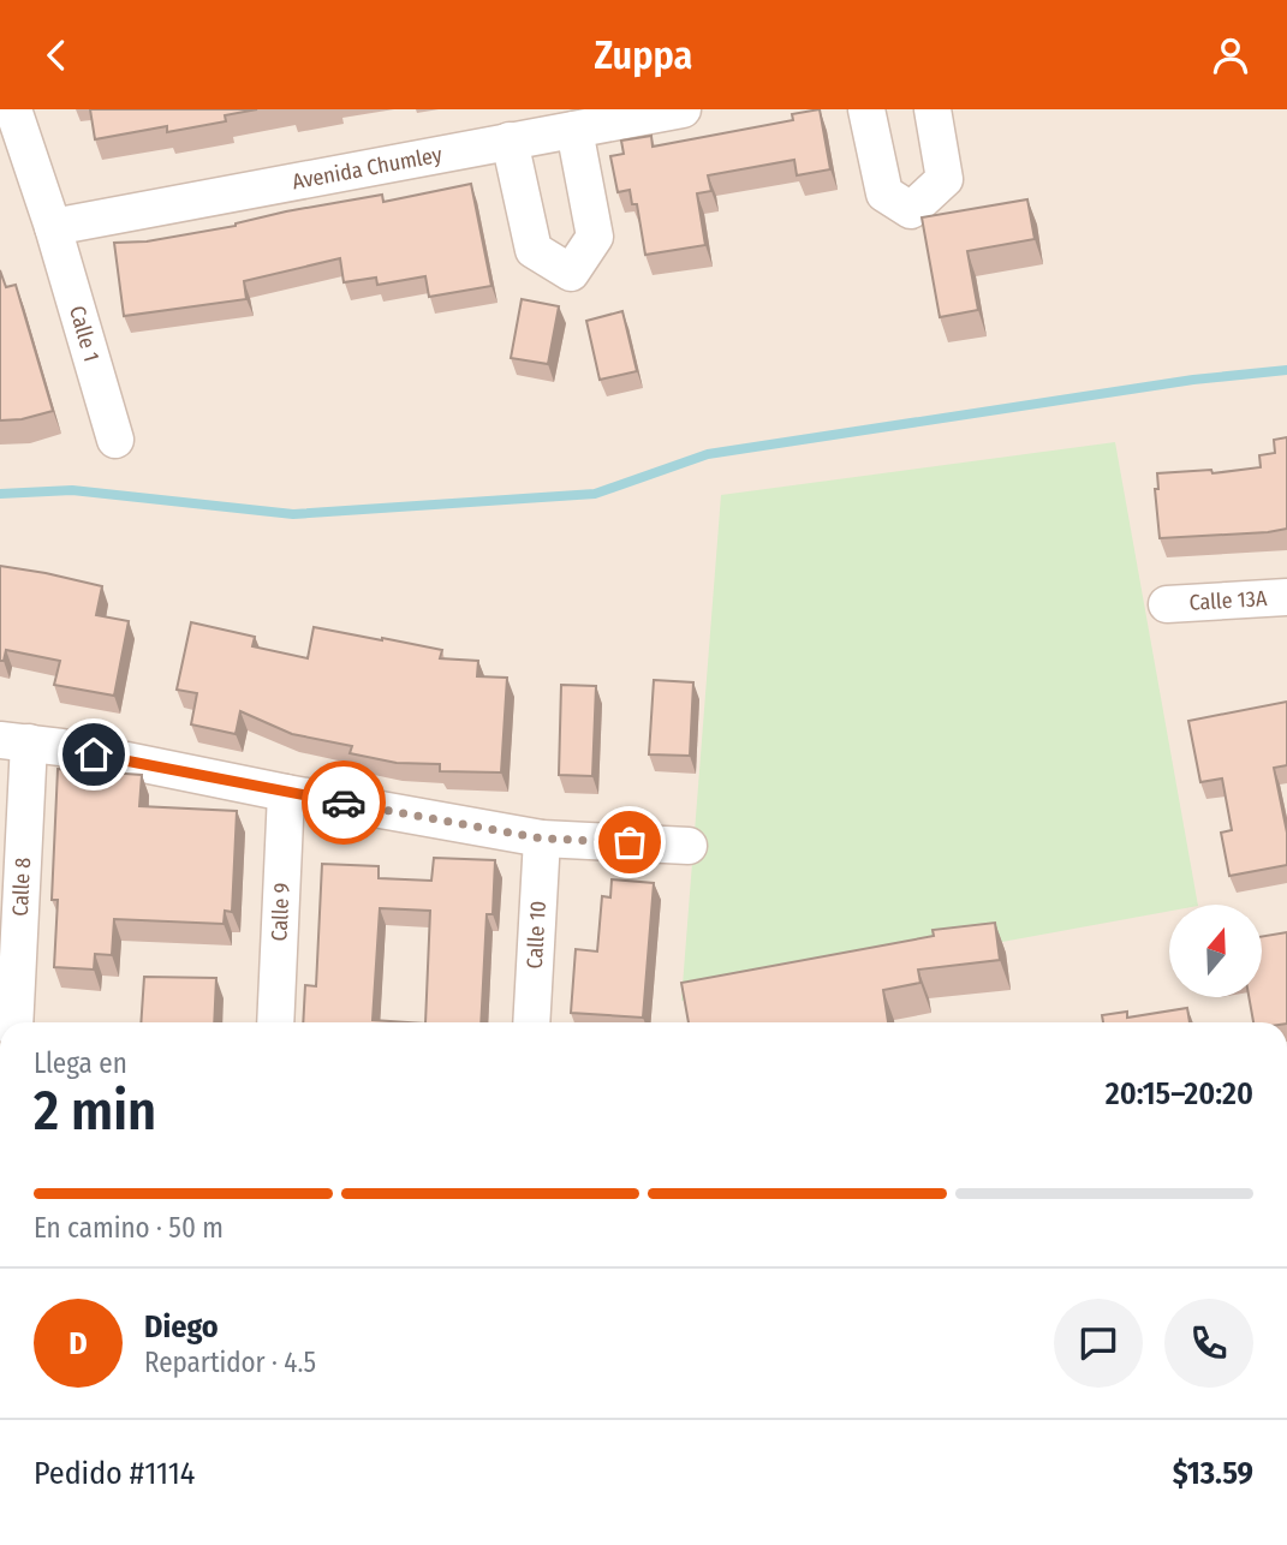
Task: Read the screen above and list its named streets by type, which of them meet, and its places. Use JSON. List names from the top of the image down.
{
  "streets": {
    "street": [
      "Avenida Chumley",
      "Calle 1",
      "Calle 13A",
      "Calle 8",
      "Calle 9",
      "Calle 10"
    ]
  },
  "crossings": [
    ["Avenida Chumley", "Calle 1"]
  ],
  "north": "top",
  "page": {
    "header": "Zuppa",
    "heading": ["2 min", "Llega en", "20:15–20:20"],
    "panel": [
      "Diego",
      "Repartidor · 4.5",
      "Pedido #1114",
      "$13.59"
    ],
    "bar": "En camino · 50 m",
    "round": "D"
  }
}
